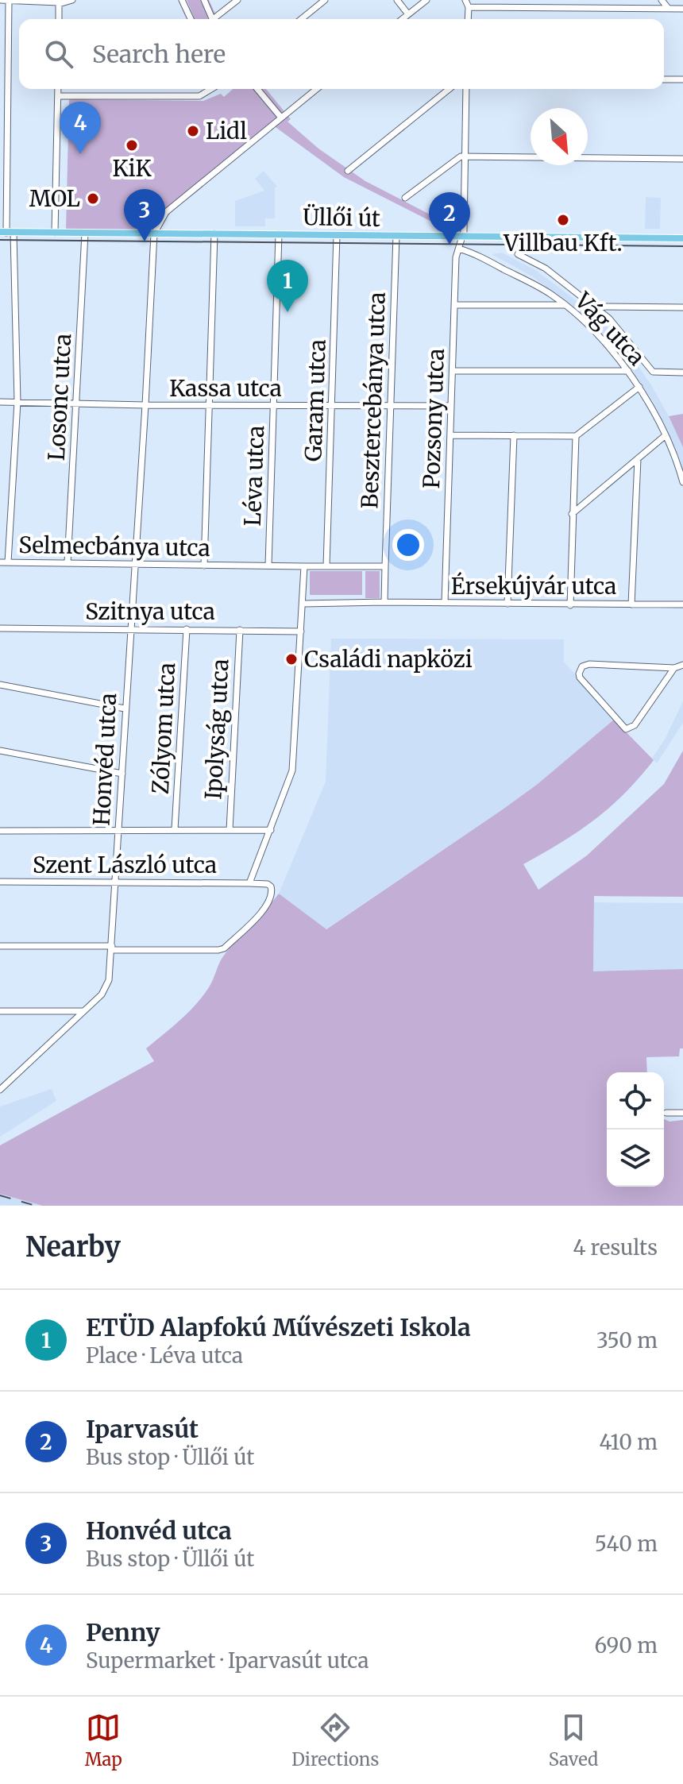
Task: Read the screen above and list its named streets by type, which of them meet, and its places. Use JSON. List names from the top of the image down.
{
  "streets": {
    "main road": ["Üllői út"],
    "street": [
      "Vág utca",
      "Kassa utca",
      "Losonc utca",
      "Garam utca",
      "Besztercebánya utca",
      "Pozsony utca",
      "Léva utca",
      "Selmecbánya utca",
      "Érsekújvár utca",
      "Szitnya utca",
      "Zólyom utca",
      "Ipolyság utca",
      "Honvéd utca",
      "Szent László utca"
    ]
  },
  "crossings": [
    ["Üllői út", "Losonc utca"],
    ["Üllői út", "Garam utca"],
    ["Üllői út", "Besztercebánya utca"],
    ["Üllői út", "Pozsony utca"],
    ["Üllői út", "Léva utca"],
    ["Üllői út", "Honvéd utca"],
    ["Vág utca", "Pozsony utca"],
    ["Kassa utca", "Losonc utca"],
    ["Kassa utca", "Garam utca"],
    ["Kassa utca", "Besztercebánya utca"],
    ["Kassa utca", "Pozsony utca"],
    ["Kassa utca", "Léva utca"],
    ["Kassa utca", "Honvéd utca"],
    ["Losonc utca", "Selmecbánya utca"],
    ["Garam utca", "Selmecbánya utca"],
    ["Besztercebánya utca", "Selmecbánya utca"],
    ["Besztercebánya utca", "Érsekújvár utca"],
    ["Pozsony utca", "Érsekújvár utca"],
    ["Léva utca", "Selmecbánya utca"],
    ["Selmecbánya utca", "Honvéd utca"],
    ["Szitnya utca", "Zólyom utca"],
    ["Szitnya utca", "Ipolyság utca"],
    ["Szitnya utca", "Honvéd utca"],
    ["Honvéd utca", "Szent László utca"]
  ],
  "places": [
    "Lidl",
    "KiK",
    "MOL",
    "Villbau Kft.",
    "Családi napközi"
  ],
  "north": "bottom right",
  "page": {
    "search": "Search here",
    "pins": [
      "4",
      "3",
      "2",
      "1"
    ],
    "heading": ["Nearby", "4 results"],
    "list": [
      {
        "mark": "1",
        "name": "ETÜD Alapfokú Művészeti Iskola",
        "note": "Place · Léva utca",
        "value": "350 m"
      },
      {
        "mark": "2",
        "name": "Iparvasút",
        "note": "Bus stop · Üllői út",
        "value": "410 m"
      },
      {
        "mark": "3",
        "name": "Honvéd utca",
        "note": "Bus stop · Üllői út",
        "value": "540 m"
      },
      {
        "mark": "4",
        "name": "Penny",
        "note": "Supermarket · Iparvasút utca",
        "value": "690 m"
      }
    ],
    "nav": ["Map", "Directions", "Saved"]
  }
}
